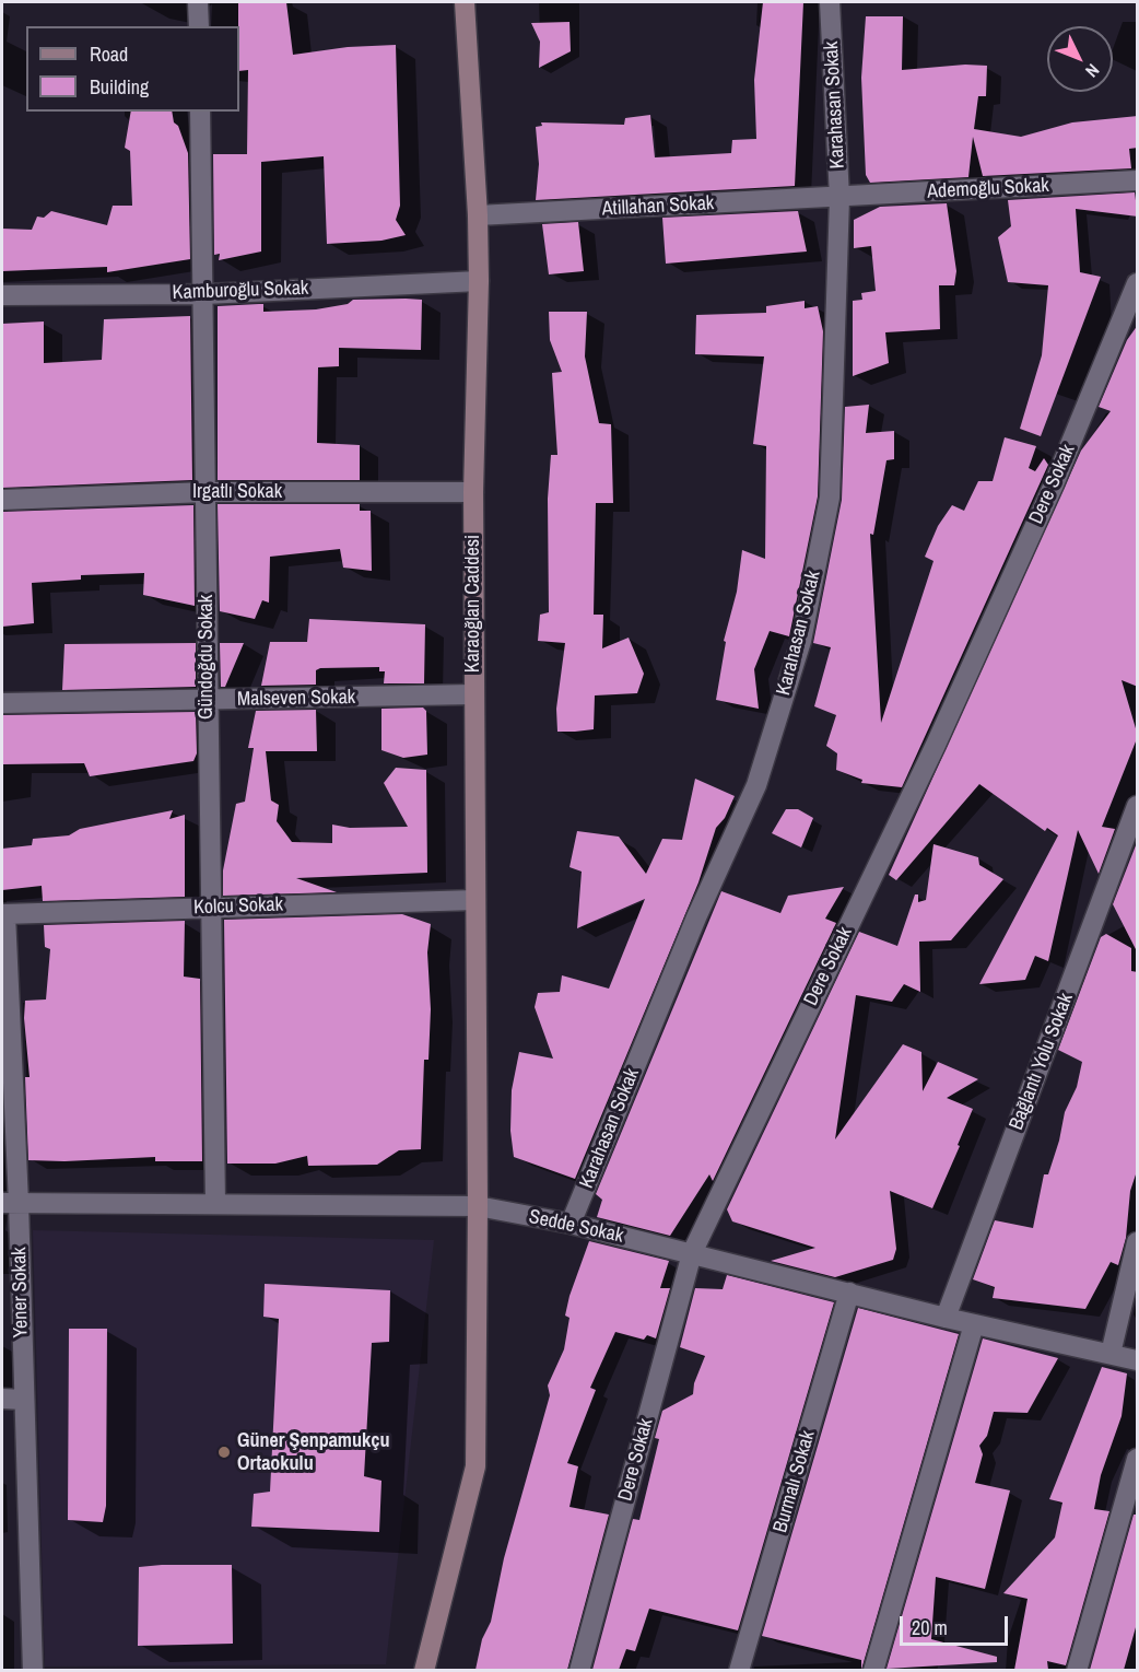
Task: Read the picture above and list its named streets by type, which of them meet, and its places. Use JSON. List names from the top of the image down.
{
  "streets": {
    "street": [
      "Karahasan Sokak",
      "Ademoğlu Sokak",
      "Atillahan Sokak",
      "Kamburoğlu Sokak",
      "Dere Sokak",
      "Irgatlı Sokak",
      "Karaoğlan Caddesi",
      "Gündoğdu Sokak",
      "Malseven Sokak",
      "Kolcu Sokak",
      "Bağlantı Yolu Sokak",
      "Sedde Sokak",
      "Yener Sokak",
      "Burmalı Sokak"
    ]
  },
  "crossings": [
    ["Karahasan Sokak", "Ademoğlu Sokak"],
    ["Karahasan Sokak", "Atillahan Sokak"],
    ["Karahasan Sokak", "Sedde Sokak"],
    ["Ademoğlu Sokak", "Atillahan Sokak"],
    ["Atillahan Sokak", "Karaoğlan Caddesi"],
    ["Kamburoğlu Sokak", "Karaoğlan Caddesi"],
    ["Kamburoğlu Sokak", "Gündoğdu Sokak"],
    ["Dere Sokak", "Sedde Sokak"],
    ["Irgatlı Sokak", "Karaoğlan Caddesi"],
    ["Irgatlı Sokak", "Gündoğdu Sokak"],
    ["Karaoğlan Caddesi", "Malseven Sokak"],
    ["Karaoğlan Caddesi", "Kolcu Sokak"],
    ["Karaoğlan Caddesi", "Sedde Sokak"],
    ["Gündoğdu Sokak", "Malseven Sokak"],
    ["Gündoğdu Sokak", "Kolcu Sokak"],
    ["Gündoğdu Sokak", "Sedde Sokak"],
    ["Kolcu Sokak", "Yener Sokak"],
    ["Bağlantı Yolu Sokak", "Sedde Sokak"],
    ["Sedde Sokak", "Yener Sokak"],
    ["Sedde Sokak", "Burmalı Sokak"]
  ],
  "places": ["Güner Şenpamukçu Ortaokulu"],
  "legend": ["Road", "Building"],
  "scale_bar": "20 m",
  "north": "bottom right"
}
